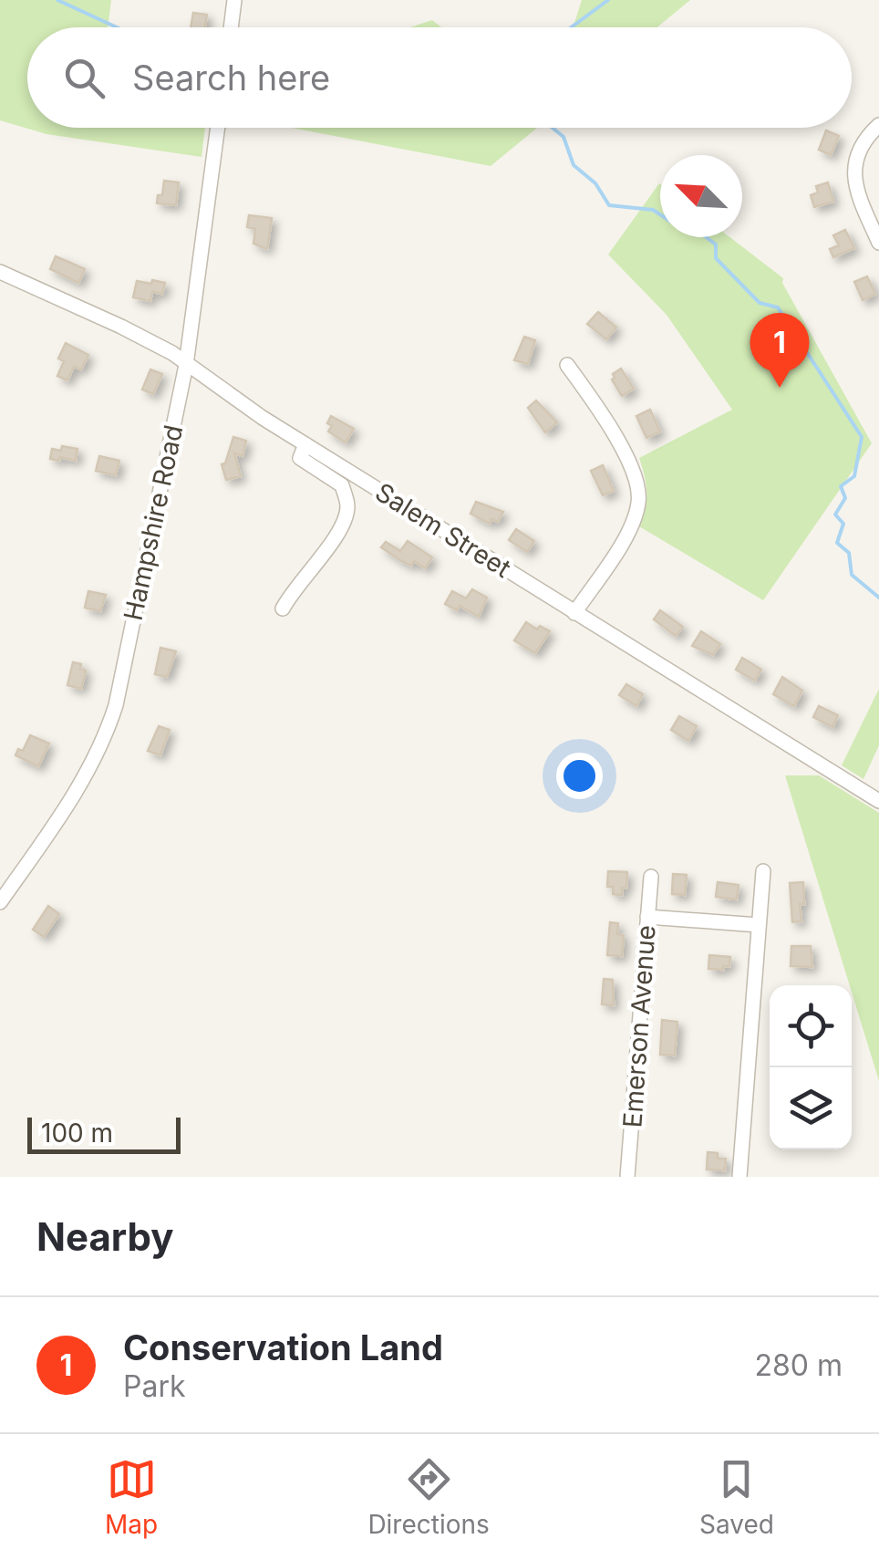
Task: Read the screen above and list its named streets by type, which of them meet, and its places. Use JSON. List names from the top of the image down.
{
  "streets": {
    "street": ["Hampshire Road", "Salem Street", "Emerson Avenue"]
  },
  "crossings": [
    ["Hampshire Road", "Salem Street"]
  ],
  "scale_bar": "100 m",
  "north": "top left",
  "page": {
    "search": "Search here",
    "pins": "1",
    "scale": "100 m",
    "heading": "Nearby",
    "list": [
      {
        "mark": "1",
        "name": "Conservation Land",
        "note": "Park",
        "value": "280 m"
      }
    ],
    "nav": ["Map", "Directions", "Saved"]
  }
}
